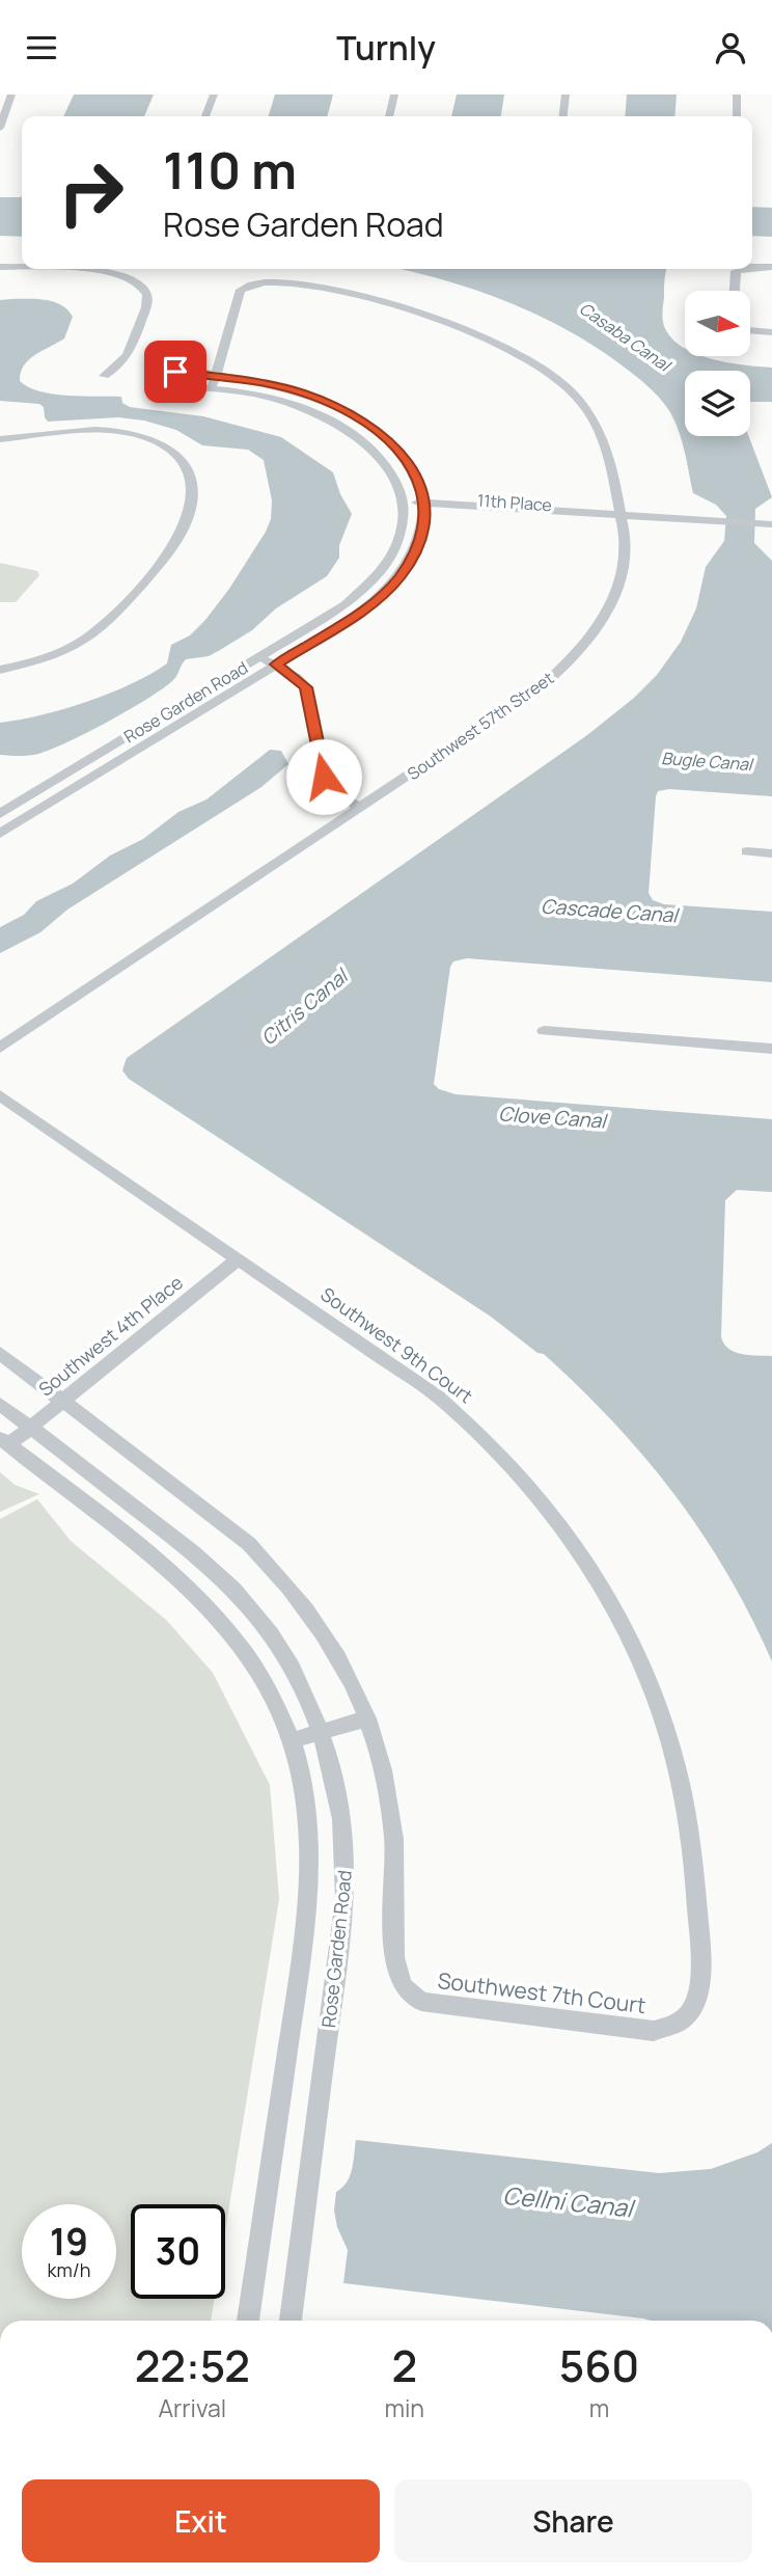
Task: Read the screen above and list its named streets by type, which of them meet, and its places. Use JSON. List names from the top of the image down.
{
  "streets": {
    "street": [
      "11th Place",
      "Rose Garden Road",
      "Southwest 57th Street",
      "Southwest 4th Place",
      "Southwest 9th Court",
      "Southwest 7th Court"
    ]
  },
  "crossings": [
    ["11th Place", "Rose Garden Road"],
    ["11th Place", "Southwest 57th Street"],
    ["Rose Garden Road", "Southwest 4th Place"],
    ["Southwest 4th Place", "Southwest 9th Court"],
    ["Southwest 9th Court", "Southwest 7th Court"]
  ],
  "water": [
    "Casaba Canal",
    "Bugle Canal",
    "Cascade Canal",
    "Citris Canal",
    "Clove Canal",
    "Cellni Canal"
  ],
  "north": "right",
  "page": {
    "header": "Turnly",
    "turn": ["110 m", "Rose Garden Road"],
    "speed": "19 km/h",
    "limit": "30",
    "eta": [
      "22:52",
      "Arrival",
      "2",
      "min",
      "560",
      "m"
    ],
    "buttons": ["Exit", "Share"]
  }
}
